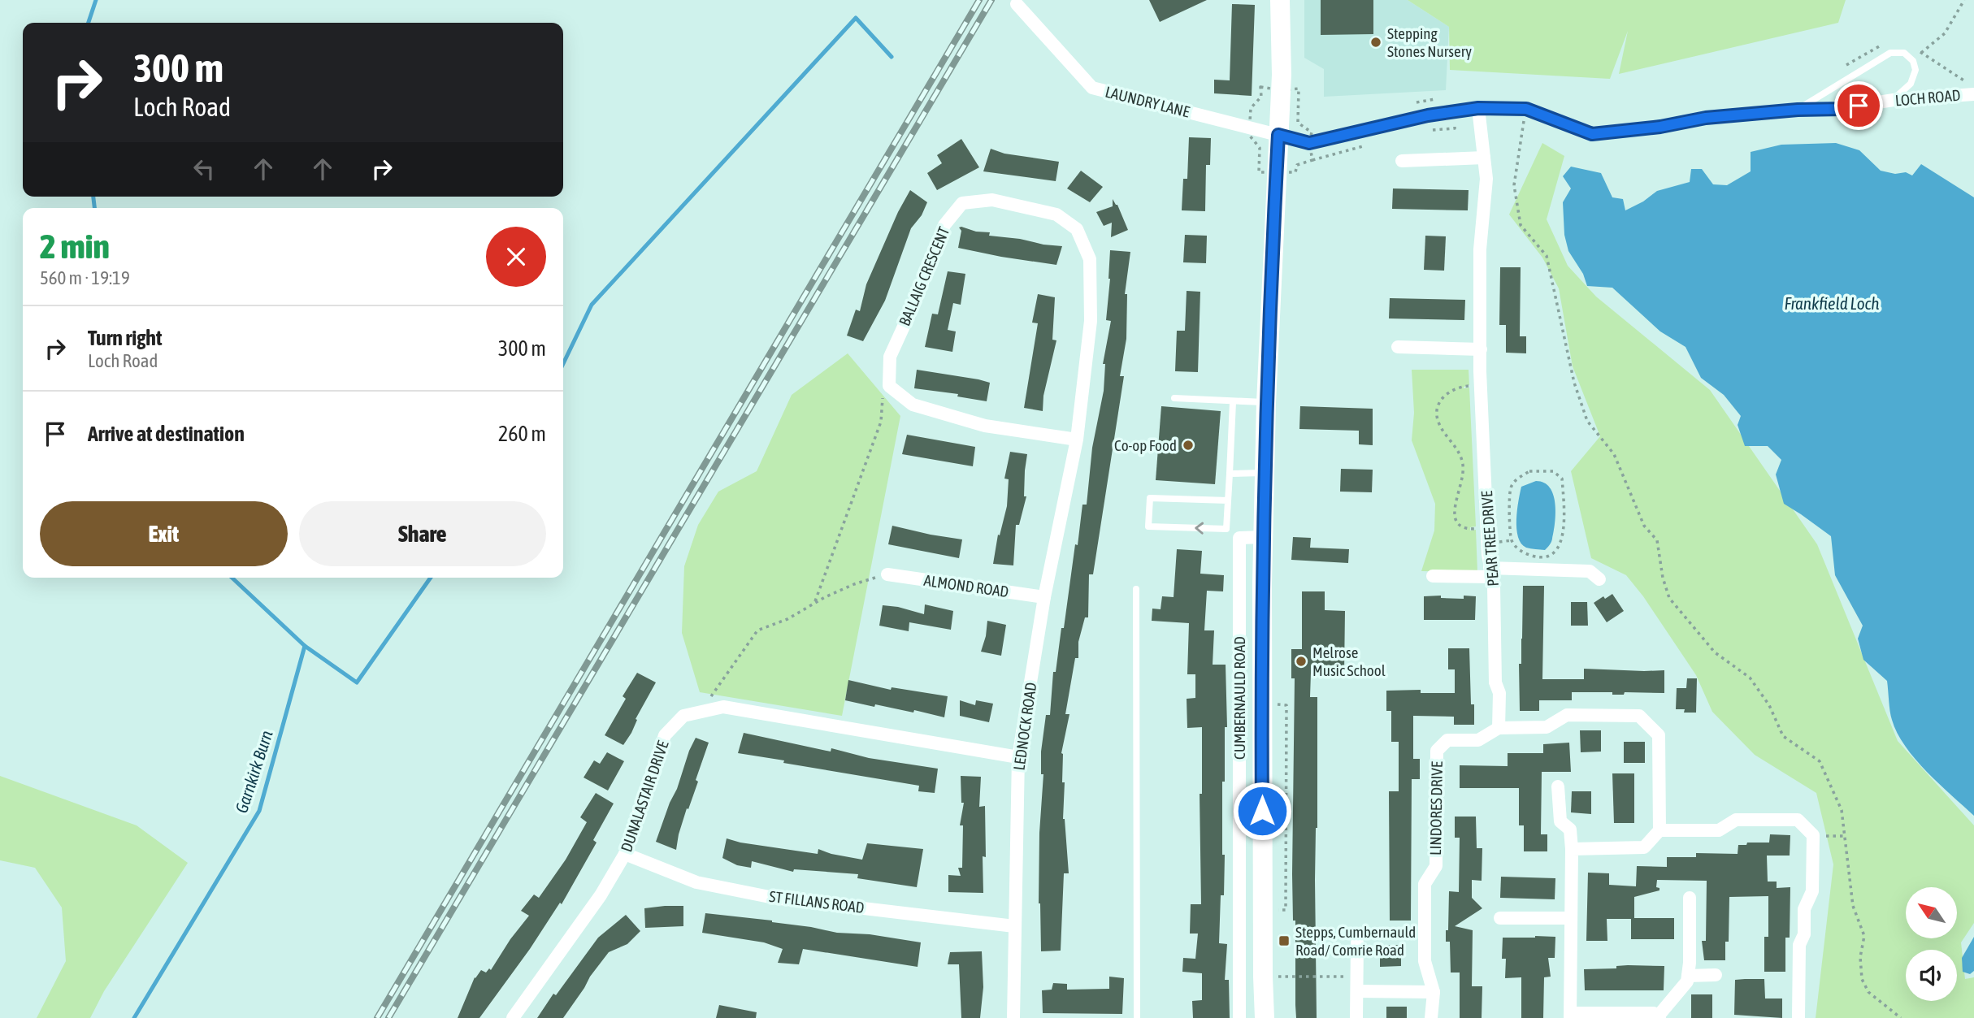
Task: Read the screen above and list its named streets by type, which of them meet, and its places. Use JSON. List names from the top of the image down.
{
  "streets": {
    "main road": ["CUMBERNAULD ROAD"],
    "street": [
      "LOCH ROAD",
      "LAUNDRY LANE",
      "BALLAIG CRESCENT",
      "PEAR TREE DRIVE",
      "ALMOND ROAD",
      "LEDNOCK ROAD",
      "DUNALASTAIR DRIVE",
      "LINDORES DRIVE",
      "ST FILLANS ROAD"
    ]
  },
  "crossings": [
    ["LOCH ROAD", "LAUNDRY LANE"],
    ["LOCH ROAD", "PEAR TREE DRIVE"],
    ["LOCH ROAD", "CUMBERNAULD ROAD"],
    ["LAUNDRY LANE", "CUMBERNAULD ROAD"],
    ["BALLAIG CRESCENT", "LEDNOCK ROAD"],
    ["PEAR TREE DRIVE", "LINDORES DRIVE"],
    ["ALMOND ROAD", "LEDNOCK ROAD"],
    ["LEDNOCK ROAD", "DUNALASTAIR DRIVE"],
    ["LEDNOCK ROAD", "ST FILLANS ROAD"],
    ["DUNALASTAIR DRIVE", "ST FILLANS ROAD"]
  ],
  "water": ["Frankfield Loch", "Garnkirk Burn"],
  "places": {
    "other": ["Stepping Stones Nursery", "Co-op Food", "Melrose Music School"],
    "transit": ["Stepps, Cumbernauld Road/ Comrie Road"]
  },
  "north": "top left",
  "page": {
    "turn": ["300 m", "Loch Road"],
    "heading": ["2 min", "560 m · 19:19"],
    "list": [
      {
        "name": "Turn right",
        "note": "Loch Road",
        "value": "300 m"
      },
      {
        "name": "Arrive at destination",
        "value": "260 m"
      }
    ],
    "buttons": ["Exit", "Share"]
  }
}
